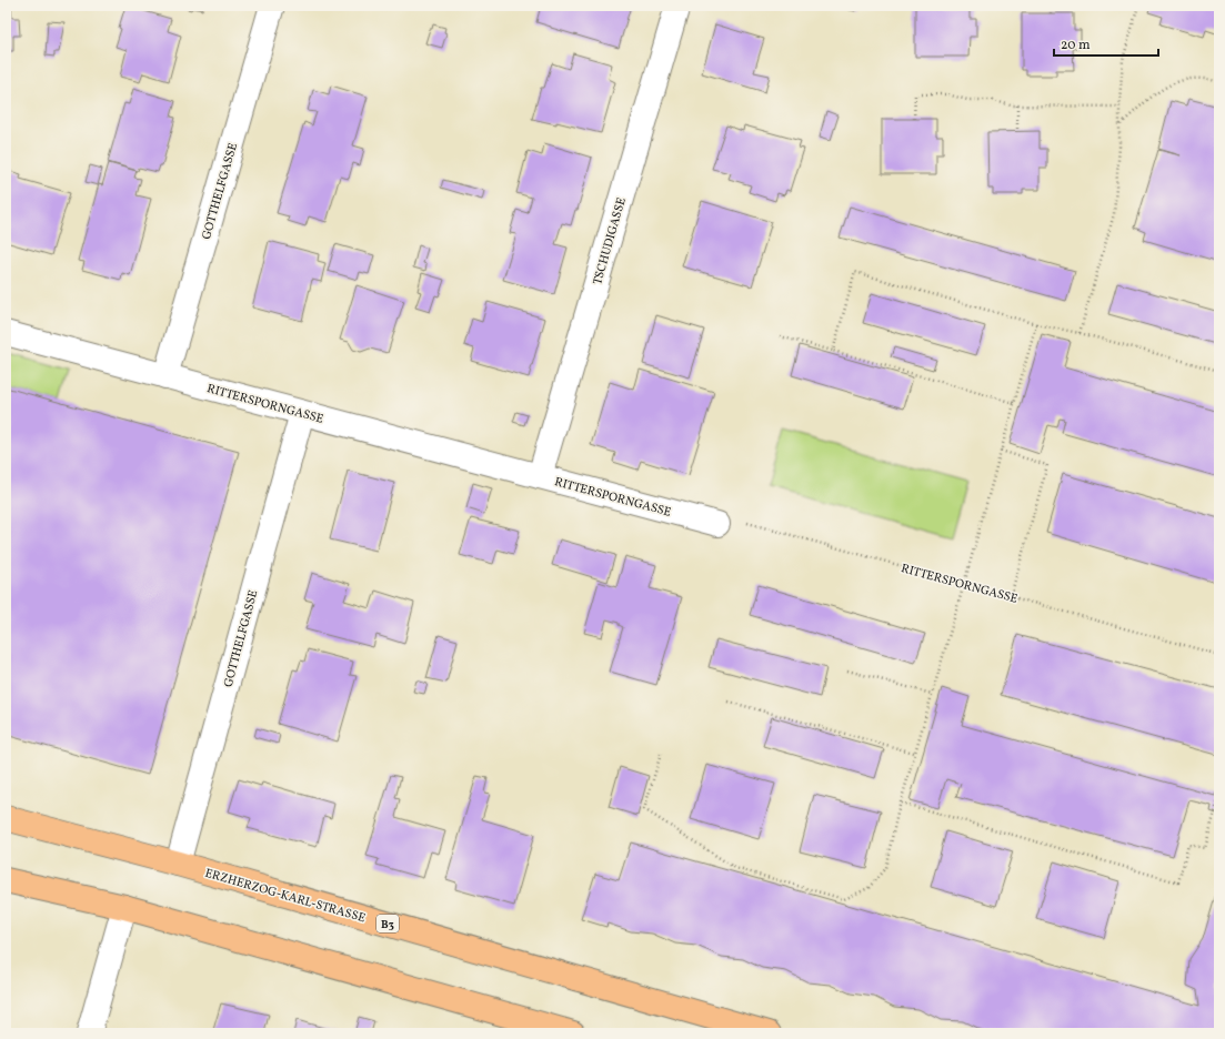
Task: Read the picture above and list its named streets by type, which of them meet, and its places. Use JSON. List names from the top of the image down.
{
  "streets": {
    "main road": ["ERZHERZOG-KARL-STRASSE", "B3"],
    "street": ["GOTTHELFGASSE", "TSCHUDIGASSE", "RITTERSPORNGASSE"]
  },
  "crossings": [
    ["GOTTHELFGASSE", "RITTERSPORNGASSE"],
    ["GOTTHELFGASSE", "ERZHERZOG-KARL-STRASSE"],
    ["TSCHUDIGASSE", "RITTERSPORNGASSE"]
  ],
  "scale_bar": "20 m"
}
